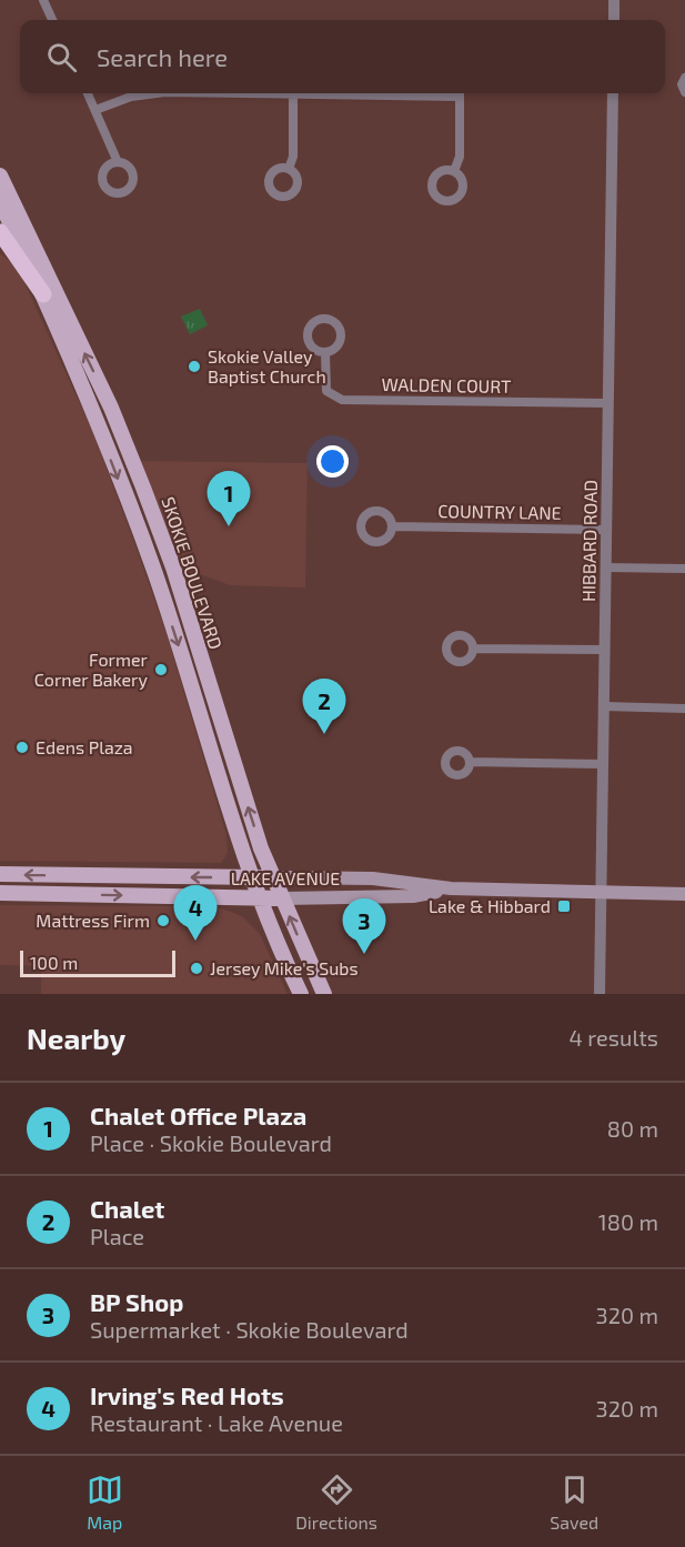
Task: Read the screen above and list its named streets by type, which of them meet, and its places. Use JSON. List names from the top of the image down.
{
  "streets": {
    "main road": ["SKOKIE BOULEVARD", "LAKE AVENUE"],
    "street": ["WALDEN COURT", "COUNTRY LANE", "HIBBARD ROAD"]
  },
  "crossings": [
    ["WALDEN COURT", "HIBBARD ROAD"],
    ["COUNTRY LANE", "HIBBARD ROAD"],
    ["HIBBARD ROAD", "LAKE AVENUE"],
    ["SKOKIE BOULEVARD", "LAKE AVENUE"]
  ],
  "places": {
    "other": [
      "Skokie Valley Baptist Church",
      "Former Corner Bakery",
      "Edens Plaza",
      "Mattress Firm",
      "Jersey Mike's Subs"
    ],
    "transit": ["Lake & Hibbard"]
  },
  "scale_bar": "100 m",
  "page": {
    "search": "Search here",
    "pins": [
      "1",
      "2",
      "4",
      "3"
    ],
    "scale": "100 m",
    "heading": ["Nearby", "4 results"],
    "list": [
      {
        "mark": "1",
        "name": "Chalet Office Plaza",
        "note": "Place · Skokie Boulevard",
        "value": "80 m"
      },
      {
        "mark": "2",
        "name": "Chalet",
        "note": "Place",
        "value": "180 m"
      },
      {
        "mark": "3",
        "name": "BP Shop",
        "note": "Supermarket · Skokie Boulevard",
        "value": "320 m"
      },
      {
        "mark": "4",
        "name": "Irving's Red Hots",
        "note": "Restaurant · Lake Avenue",
        "value": "320 m"
      }
    ],
    "nav": ["Map", "Directions", "Saved"]
  }
}
